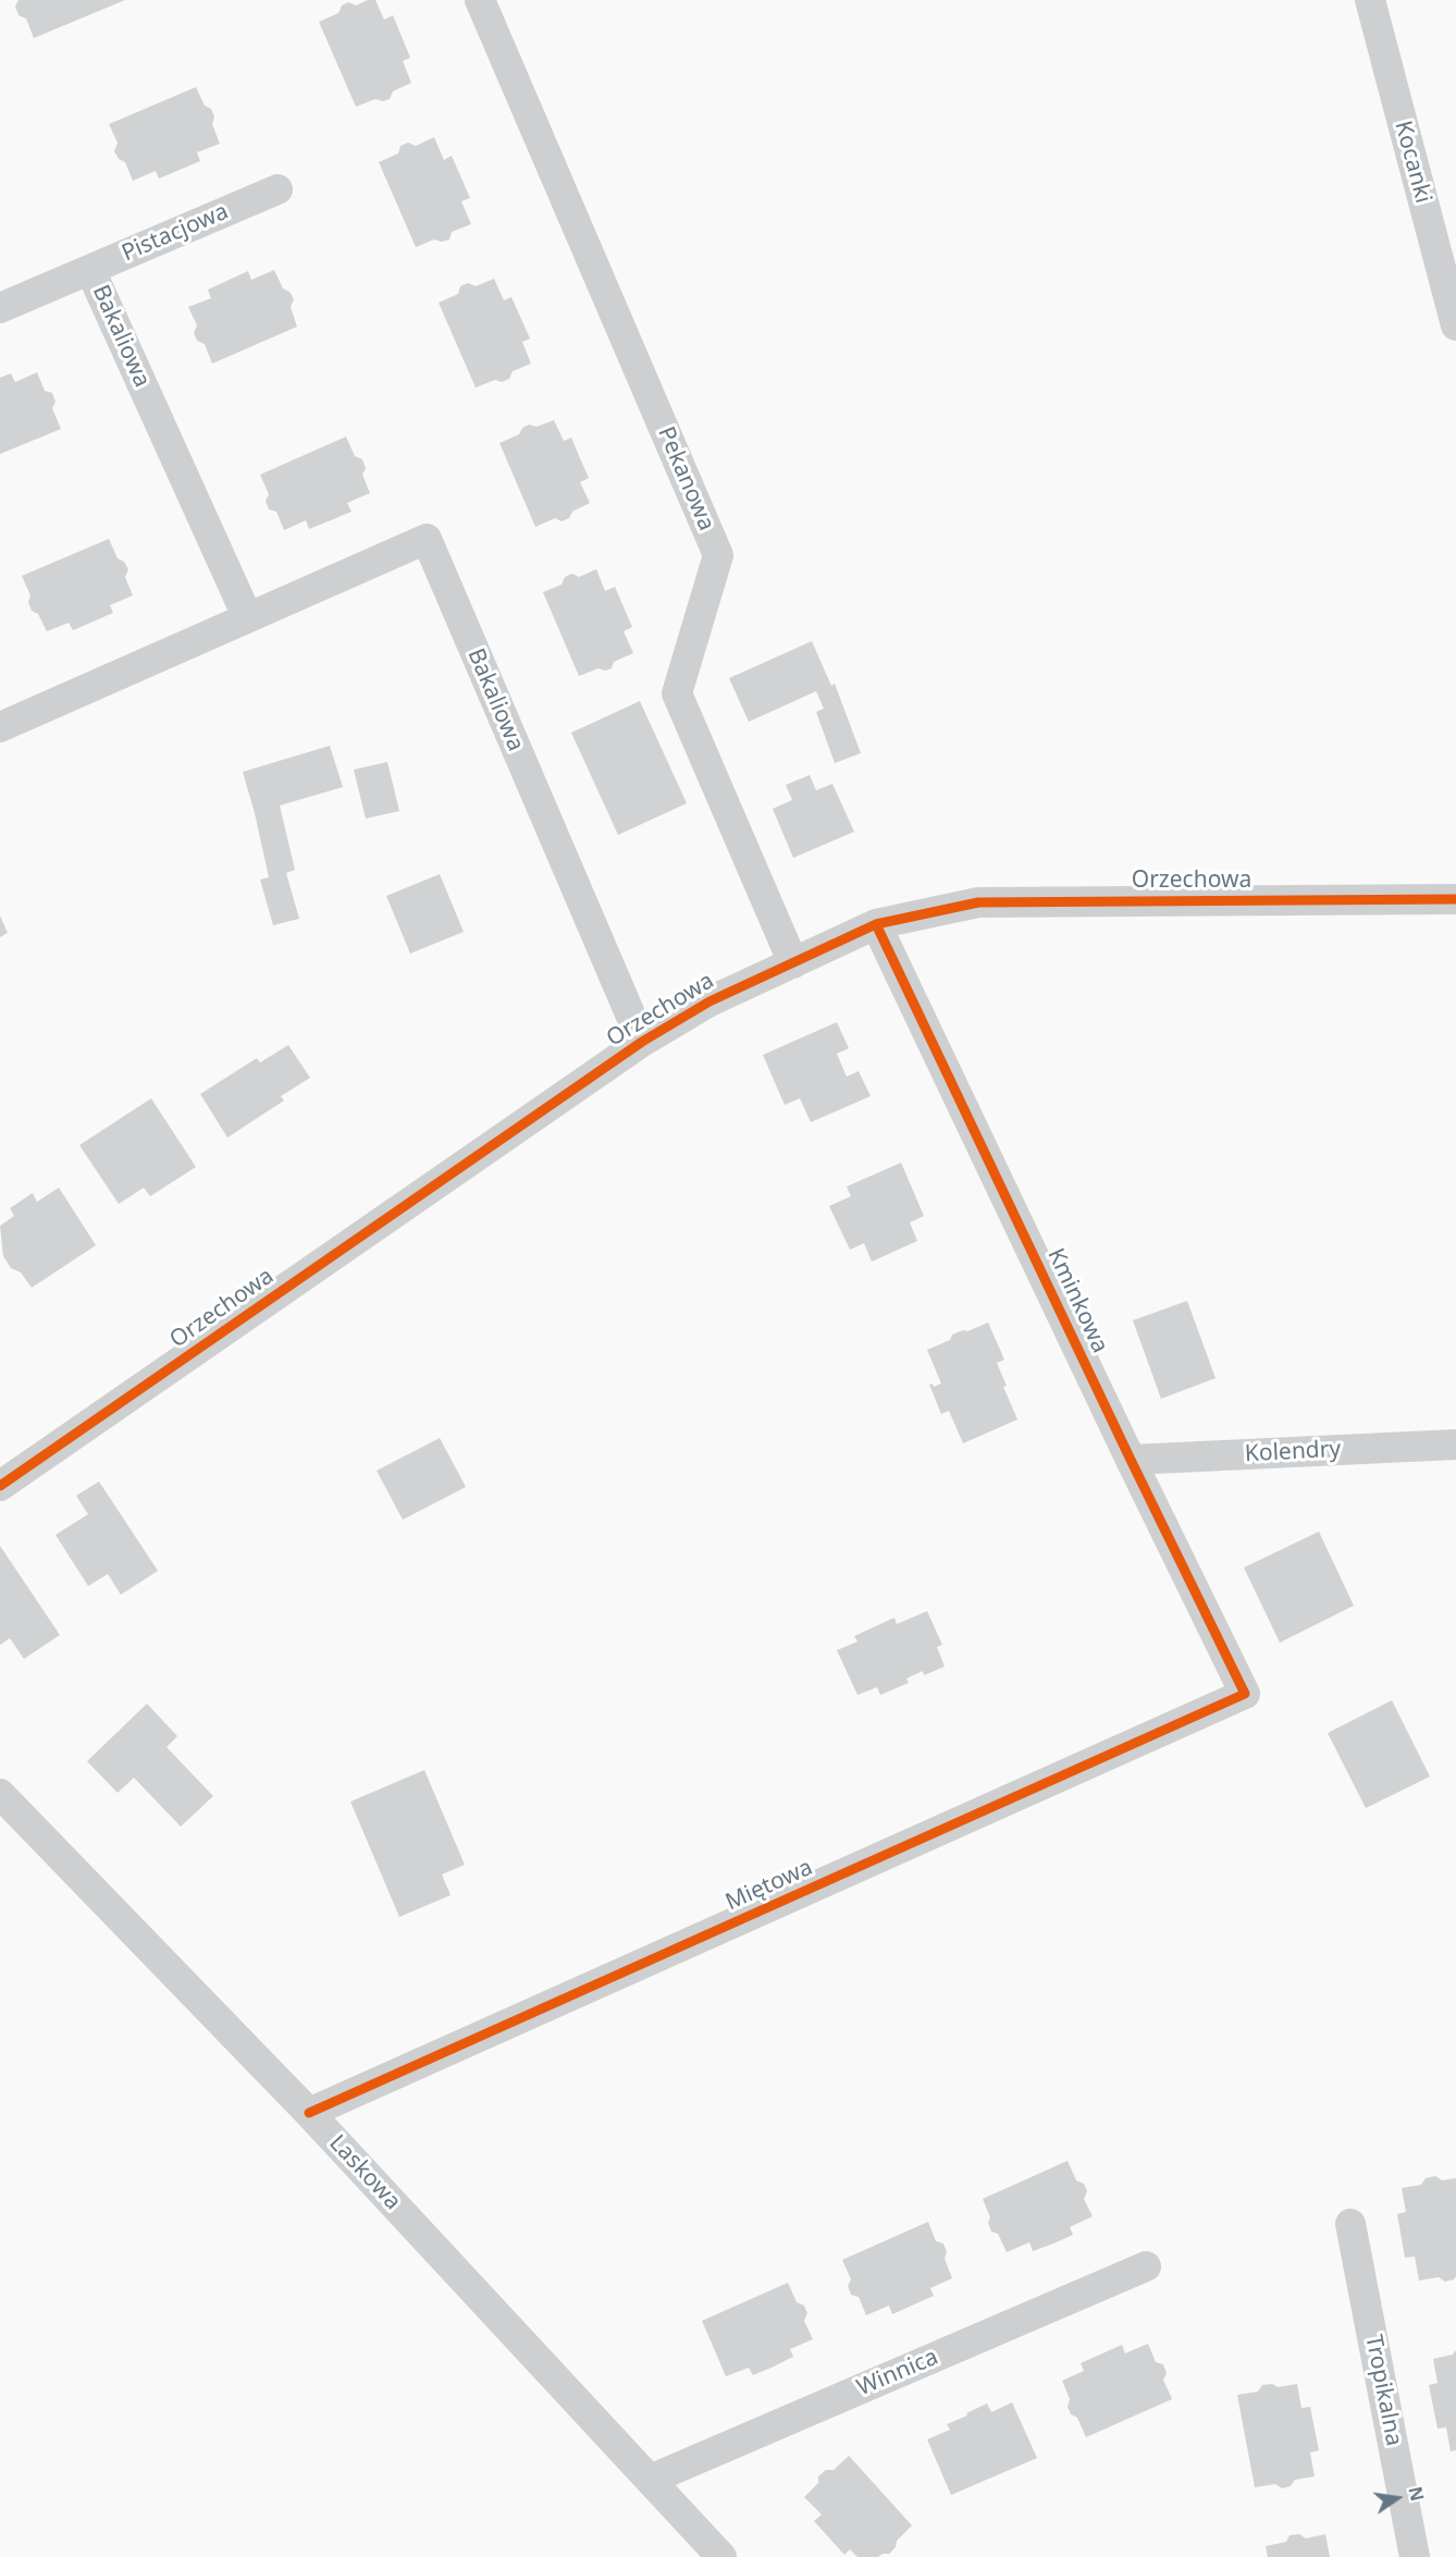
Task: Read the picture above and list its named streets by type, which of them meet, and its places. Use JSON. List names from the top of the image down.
{
  "streets": {
    "street": [
      "Kocanki",
      "Pistacjowa",
      "Bakaliowa",
      "Pekanowa",
      "Orzechowa",
      "Kminkowa",
      "Kolendry",
      "Miętowa",
      "Laskowa",
      "Winnica",
      "Tropikalna"
    ]
  },
  "crossings": [
    ["Pistacjowa", "Bakaliowa"],
    ["Bakaliowa", "Orzechowa"],
    ["Pekanowa", "Orzechowa"],
    ["Orzechowa", "Kminkowa"],
    ["Kminkowa", "Kolendry"],
    ["Kminkowa", "Miętowa"],
    ["Miętowa", "Laskowa"],
    ["Laskowa", "Winnica"]
  ],
  "north": "right"
}
